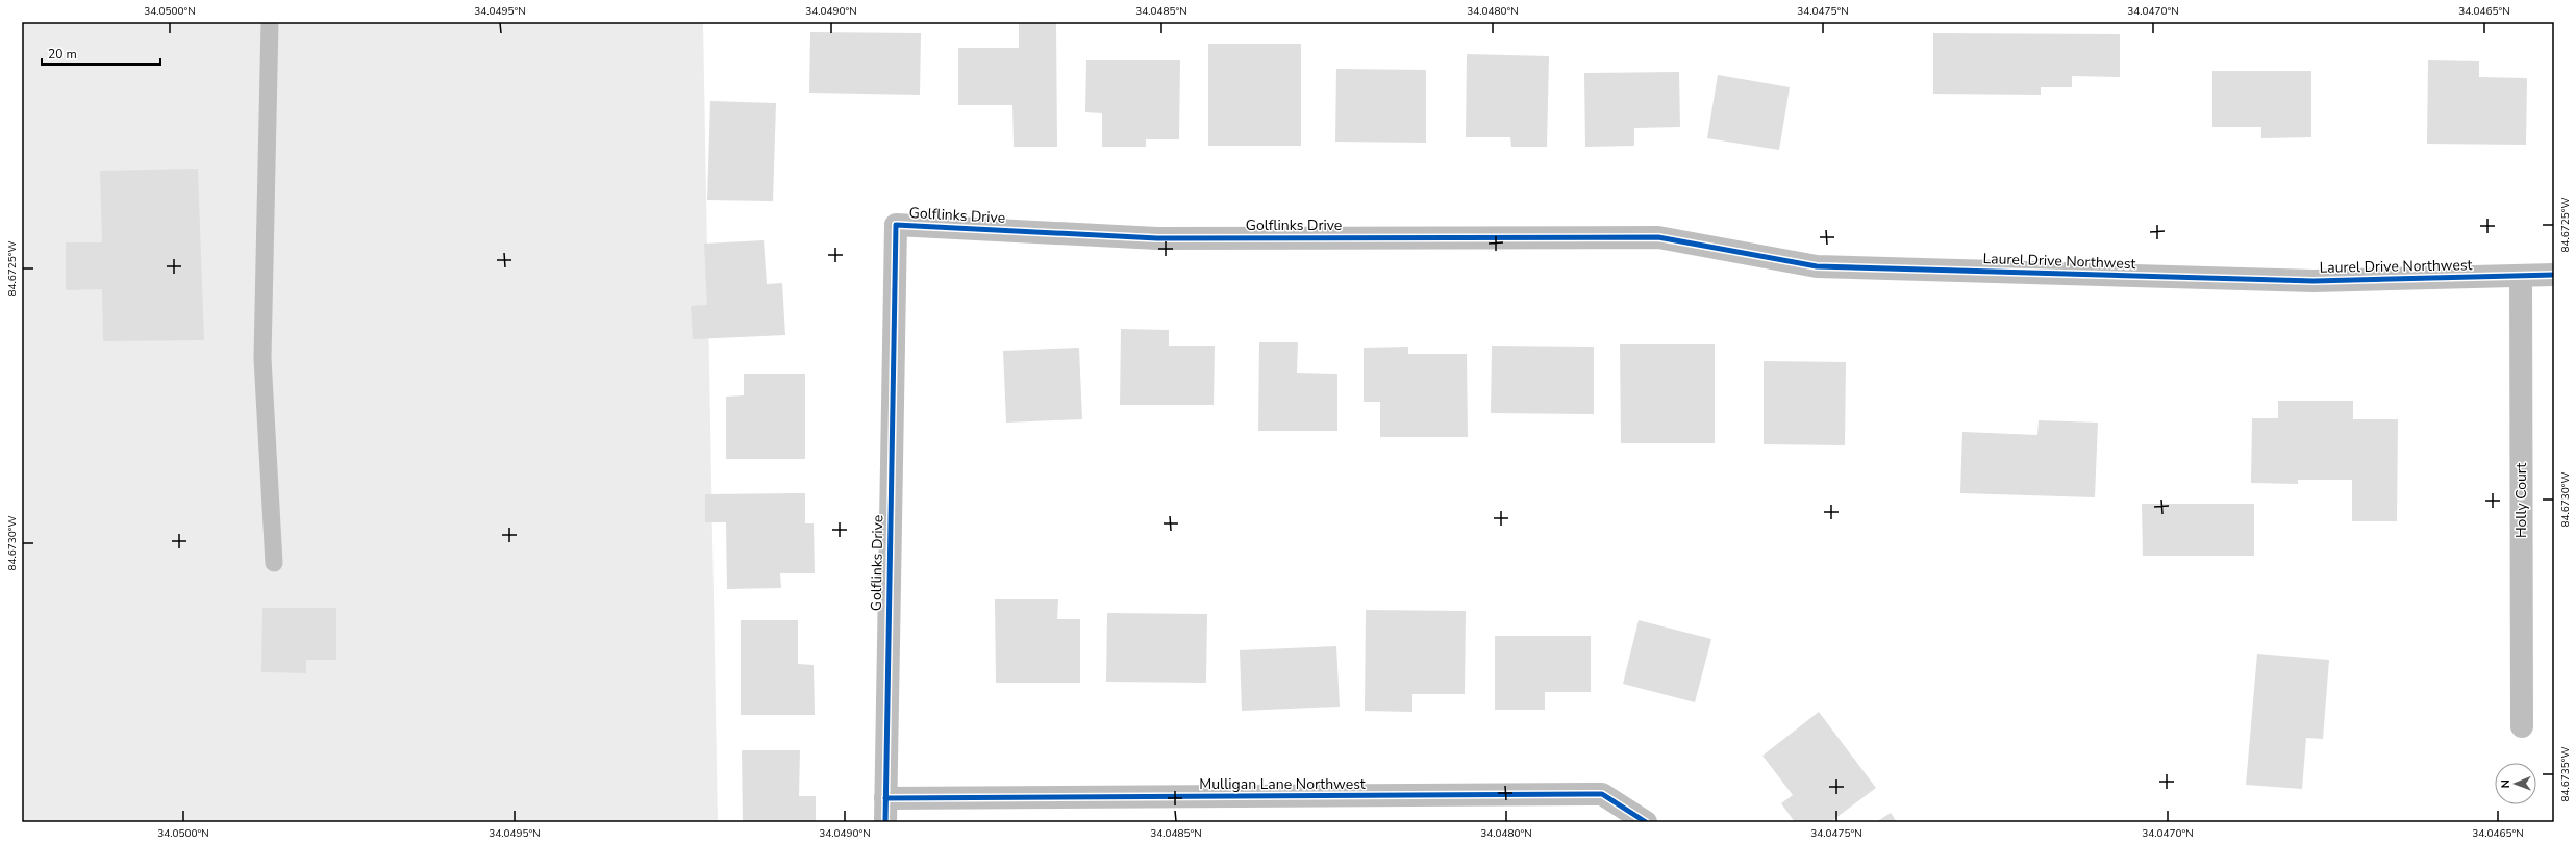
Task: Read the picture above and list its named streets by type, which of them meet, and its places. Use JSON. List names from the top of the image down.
{
  "streets": {
    "street": [
      "Golflinks Drive",
      "Laurel Drive Northwest",
      "Holly Court",
      "Mulligan Lane Northwest"
    ]
  },
  "crossings": [
    ["Golflinks Drive", "Laurel Drive Northwest"],
    ["Golflinks Drive", "Mulligan Lane Northwest"],
    ["Laurel Drive Northwest", "Holly Court"]
  ],
  "scale_bar": "20 m",
  "north": "left",
  "coordinates": [
    "34.0500°N",
    "34.0495°N",
    "34.0490°N",
    "34.0485°N",
    "34.0480°N",
    "34.0475°N",
    "34.0470°N",
    "34.0465°N",
    "84.6725°W",
    "84.6730°W",
    "84.6735°W"
  ]
}
